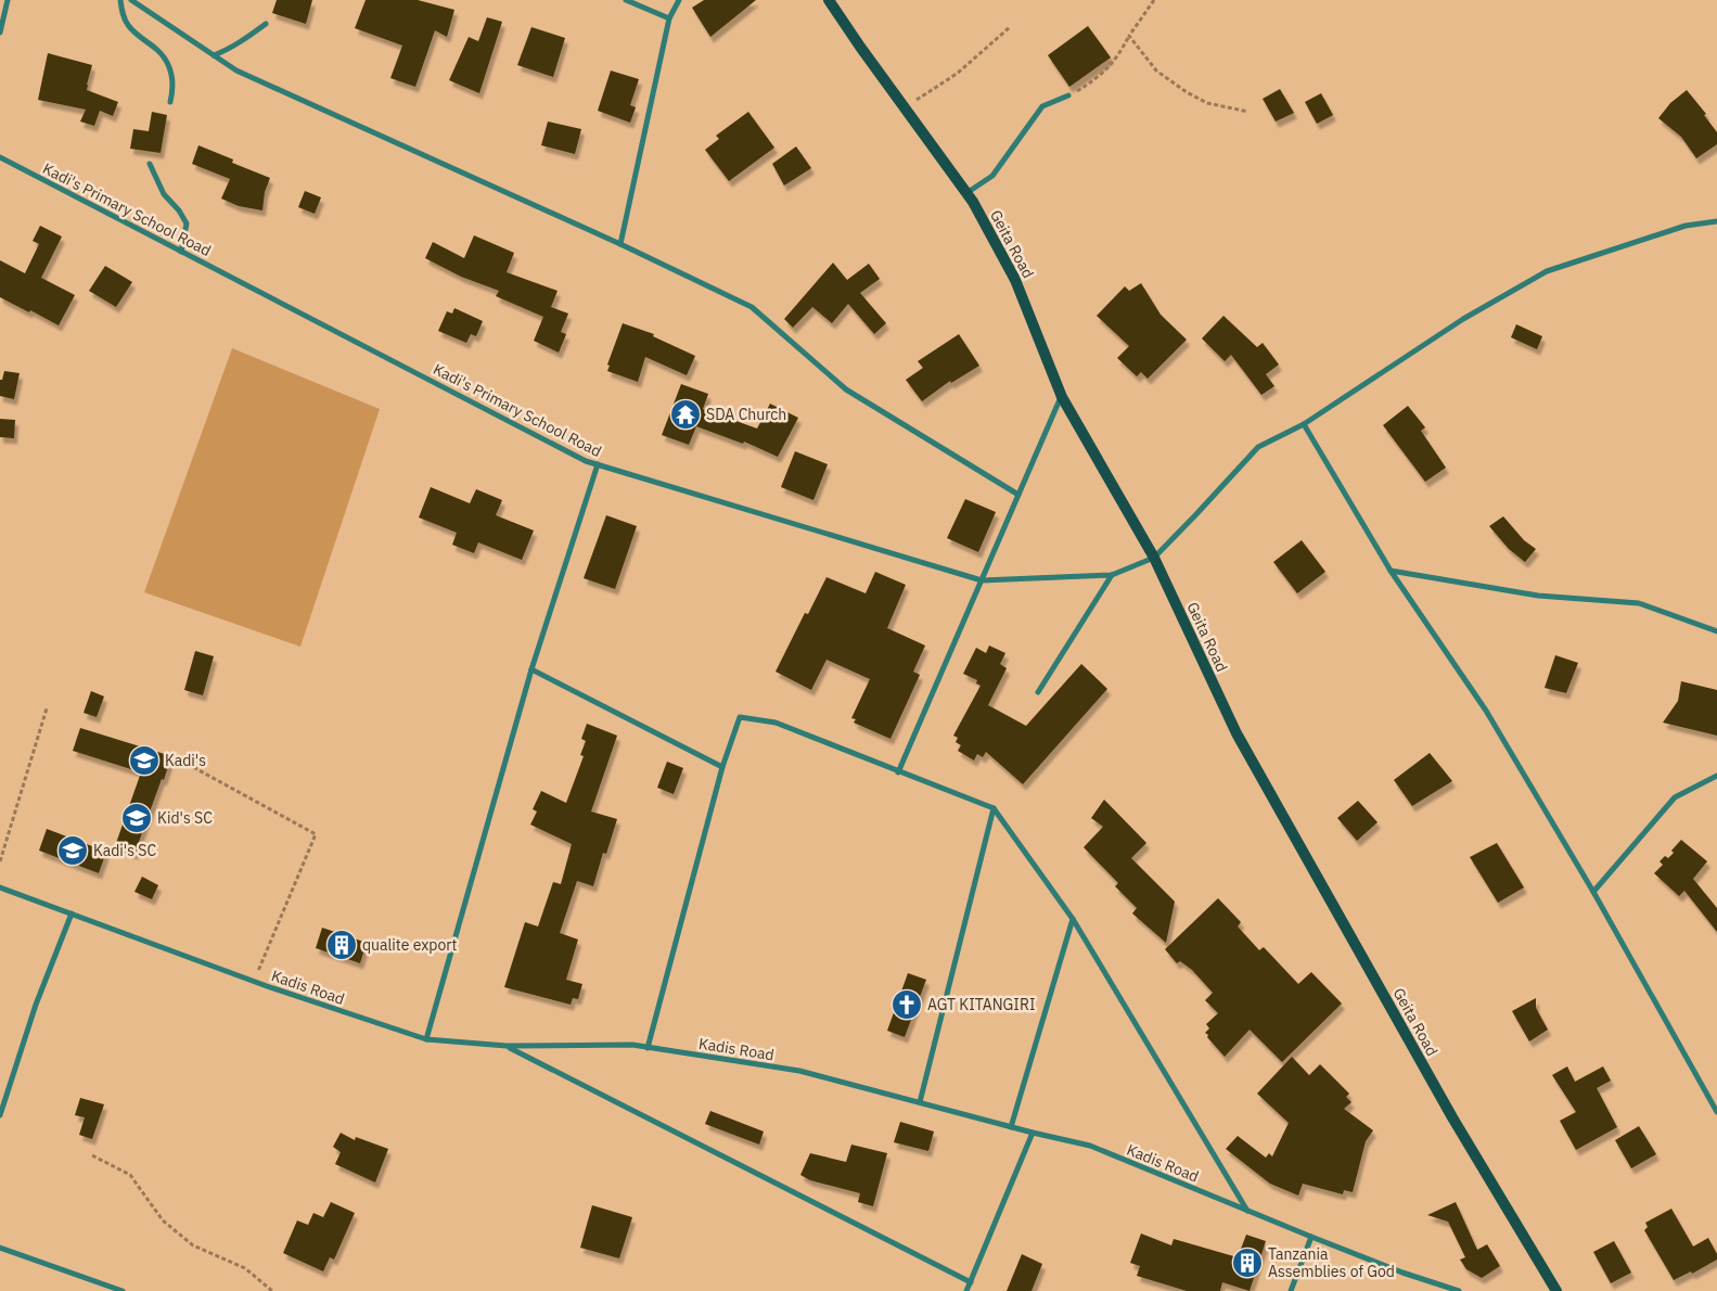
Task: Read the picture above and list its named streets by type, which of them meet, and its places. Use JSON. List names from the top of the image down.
{
  "streets": {
    "main road": ["Geita Road"],
    "street": ["Kadi's Primary School Road", "Kadis Road"]
  },
  "crossings": [
    ["Kadi's Primary School Road", "Geita Road"]
  ],
  "places": {
    "temple": ["SDA Church"],
    "school or university": ["Kadi's", "Kid's SC", "Kadi's SC"],
    "building": ["qualite export", "Tanzania Assemblies of God"],
    "church": ["AGT KITANGIRI"]
  }
}
